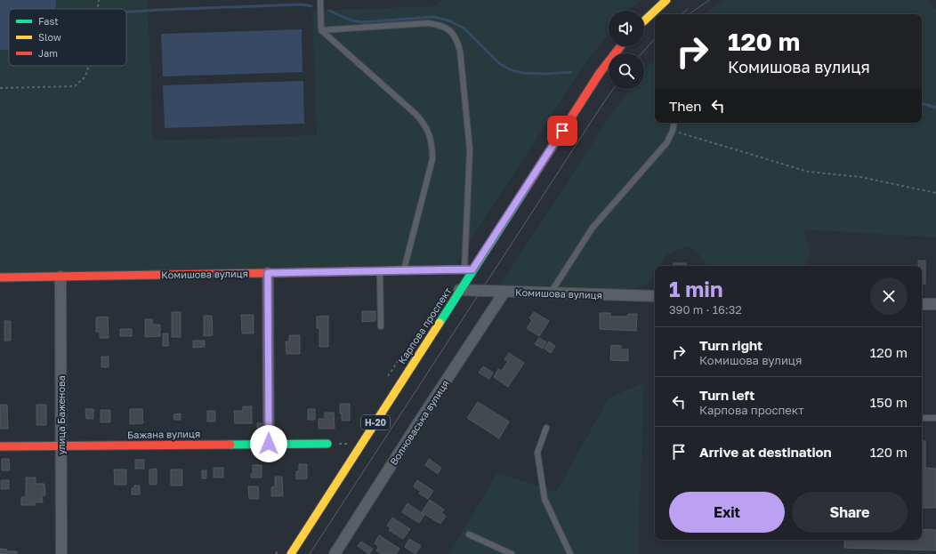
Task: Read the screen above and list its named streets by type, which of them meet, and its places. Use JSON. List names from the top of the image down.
{
  "streets": {
    "street": [
      "Комишова вулиця",
      "Карпова проспект",
      "улица Баженова",
      "Н-20",
      "Волноваська вулиця",
      "Бажана вулиця"
    ]
  },
  "crossings": [
    ["Комишова вулиця", "Карпова проспект"],
    ["Комишова вулиця", "улица Баженова"],
    ["Комишова вулиця", "Волноваська вулиця"],
    ["улица Баженова", "Бажана вулиця"]
  ],
  "legend": ["Fast", "Slow", "Jam"],
  "page": {
    "turn": ["120 m", "Комишова вулиця"],
    "then": "Then",
    "heading": ["1 min", "390 m · 16:32"],
    "list": [
      {
        "name": "Turn right",
        "note": "Комишова вулиця",
        "value": "120 m"
      },
      {
        "name": "Turn left",
        "note": "Карпова проспект",
        "value": "150 m"
      },
      {
        "name": "Arrive at destination",
        "value": "120 m"
      }
    ],
    "buttons": ["Exit", "Share"]
  }
}
